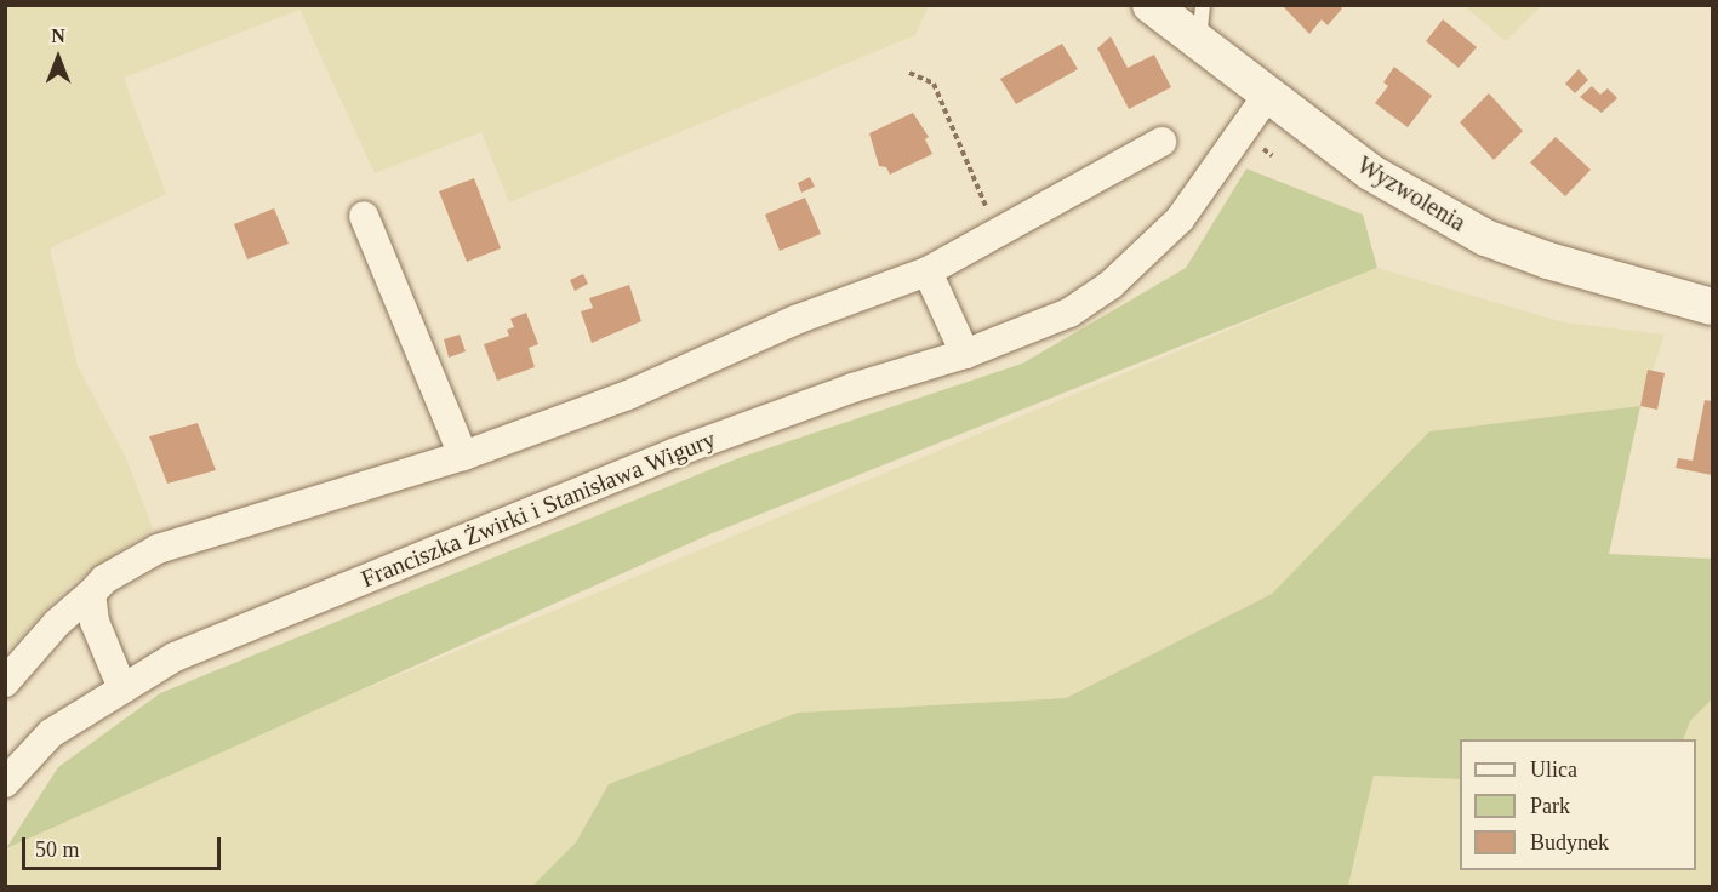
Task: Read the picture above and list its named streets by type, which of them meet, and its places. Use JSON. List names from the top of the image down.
{
  "streets": {
    "street": ["Wyzwolenia", "Franciszka Żwirki i Stanisława Wigury"]
  },
  "crossings": [
    ["Wyzwolenia", "Franciszka Żwirki i Stanisława Wigury"]
  ],
  "legend": ["Ulica", "Park", "Budynek"],
  "scale_bar": "50 m",
  "north": "top"
}
